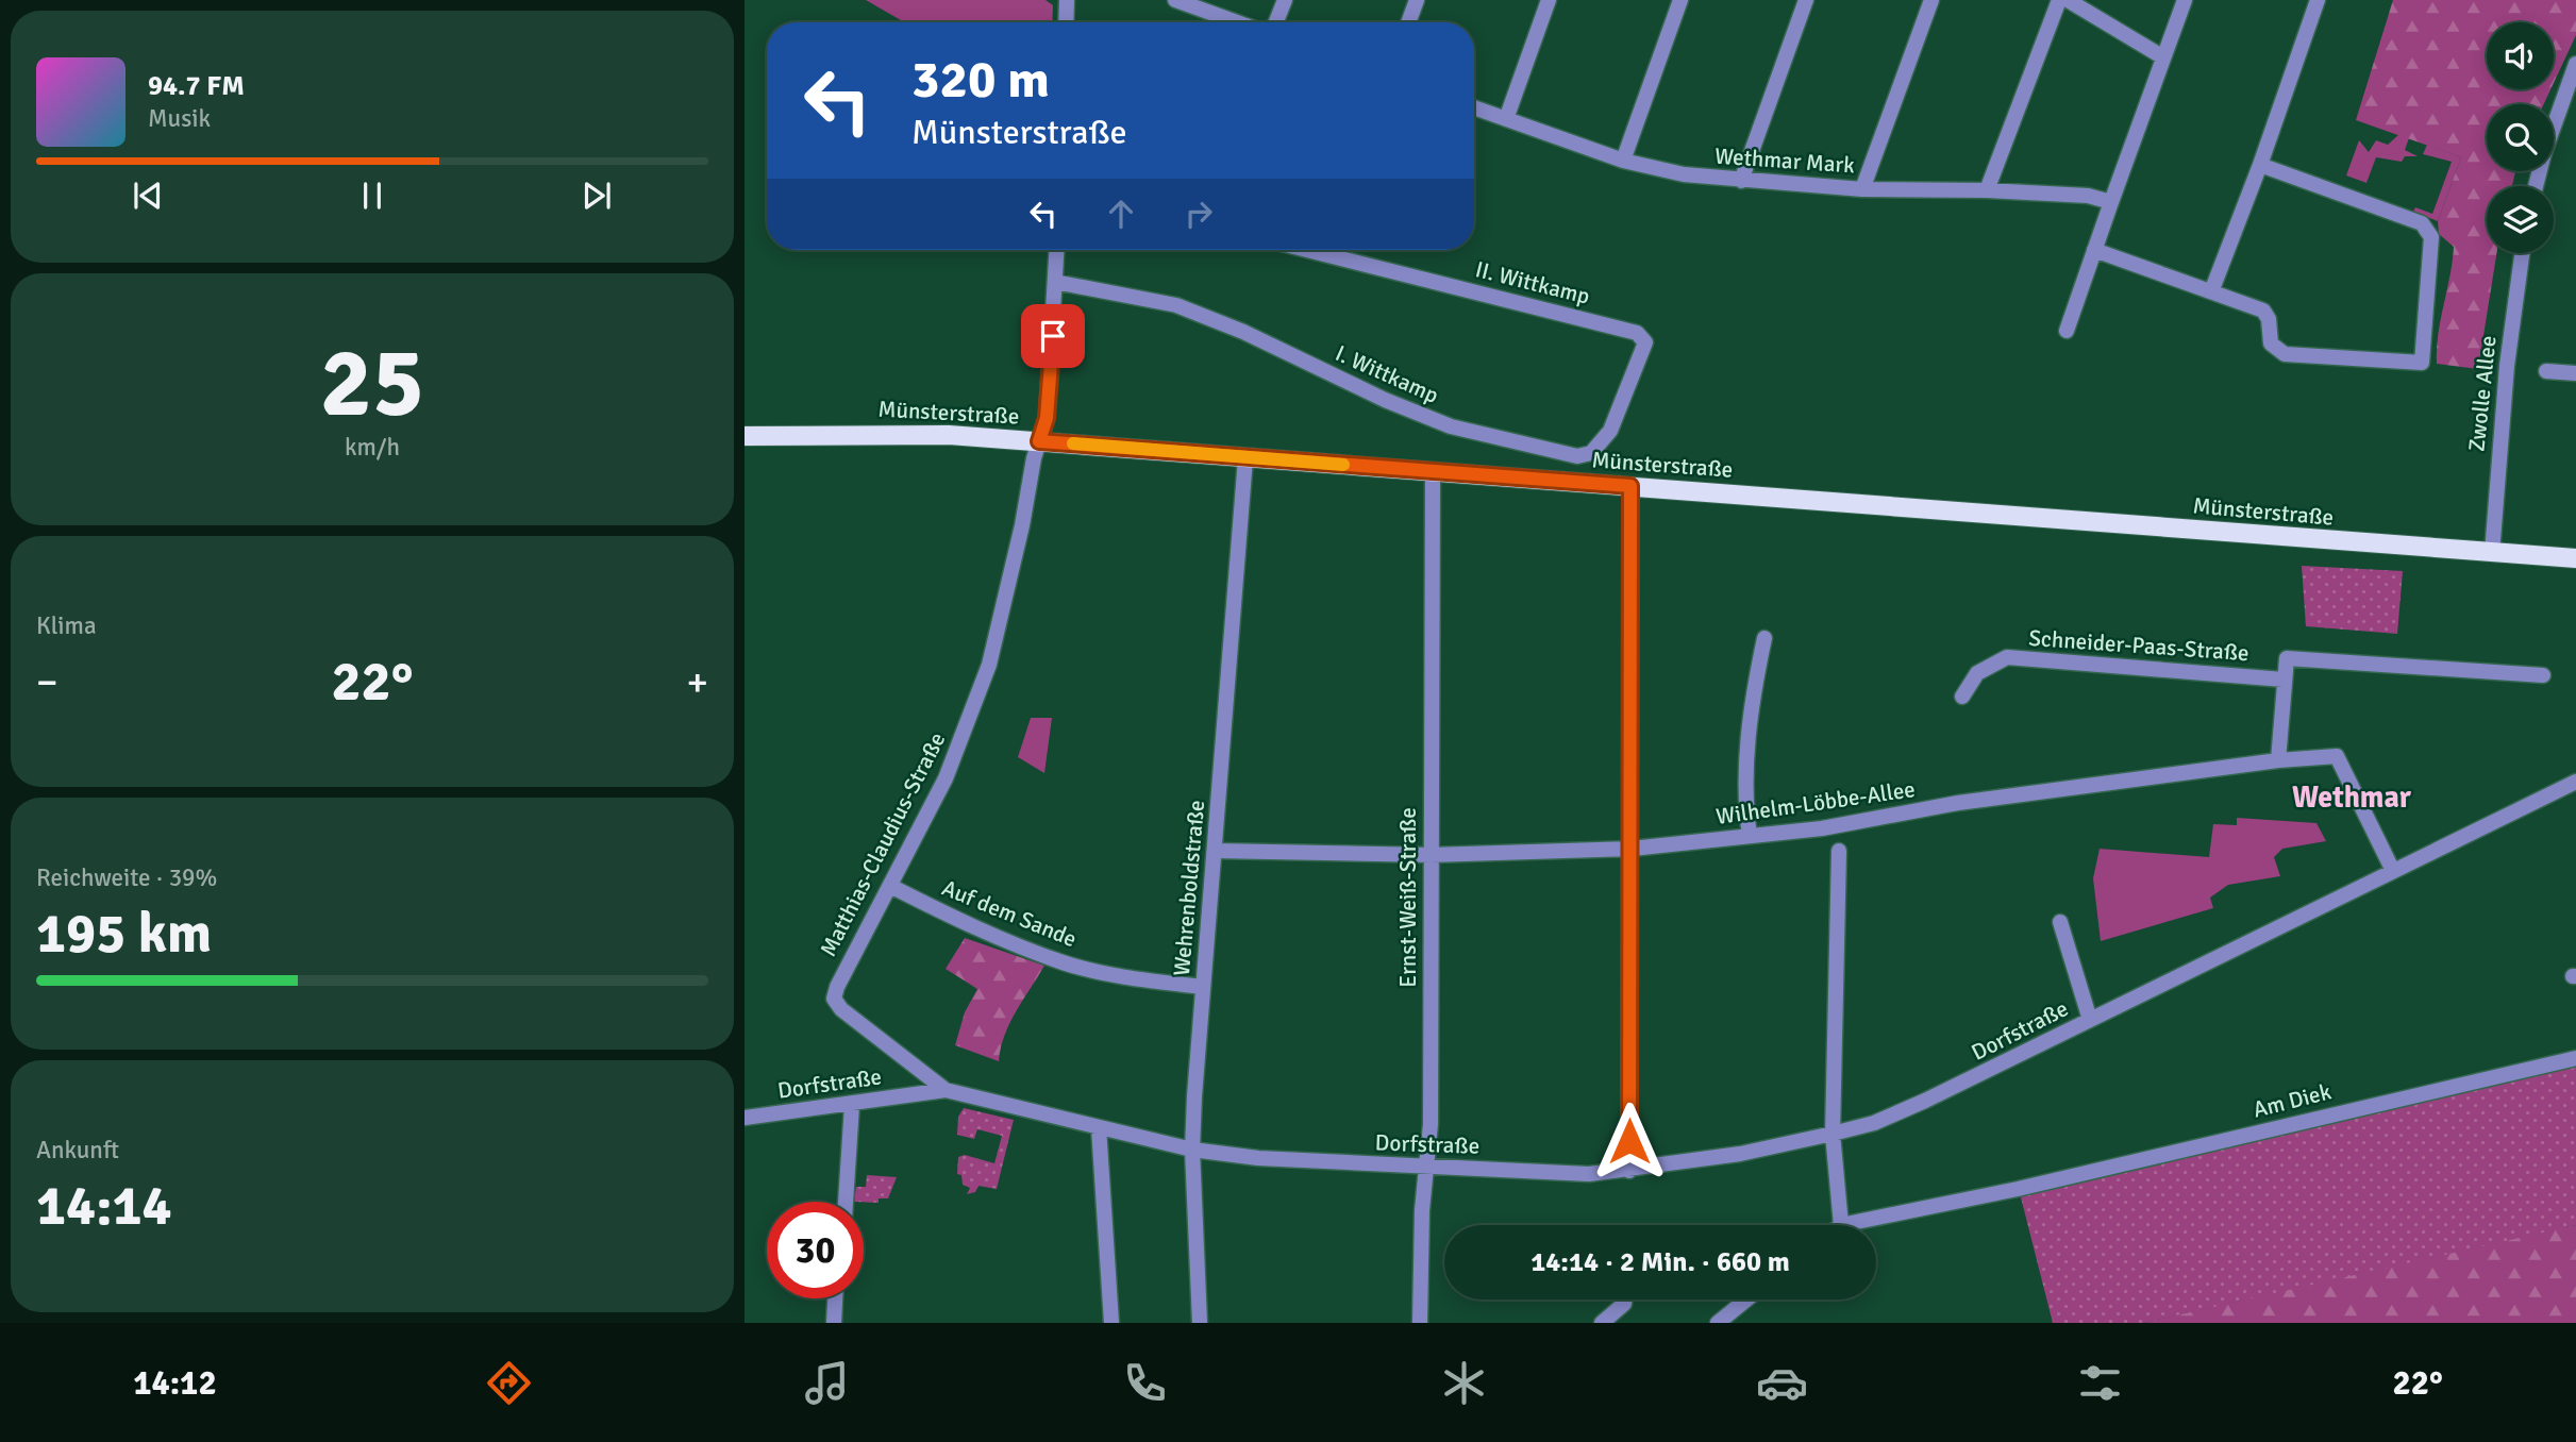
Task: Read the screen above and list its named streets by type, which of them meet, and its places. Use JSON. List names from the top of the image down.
{
  "streets": {
    "main road": ["Münsterstraße"],
    "street": [
      "Wethmar Mark",
      "II. Wittkamp",
      "I. Wittkamp",
      "Zwolle Allee",
      "Schneider-Paas-Straße",
      "Wilhelm-Löbbe-Allee",
      "Matthias-Claudius-Straße",
      "Wehrenboldstraße",
      "Ernst-Weiß-Straße",
      "Auf dem Sande",
      "Dorfstraße",
      "Am Diek"
    ]
  },
  "crossings": [
    ["II. Wittkamp", "I. Wittkamp"],
    ["I. Wittkamp", "Matthias-Claudius-Straße"],
    ["Zwolle Allee", "Münsterstraße"],
    ["Münsterstraße", "Matthias-Claudius-Straße"],
    ["Münsterstraße", "Wehrenboldstraße"],
    ["Münsterstraße", "Ernst-Weiß-Straße"],
    ["Wilhelm-Löbbe-Allee", "Wehrenboldstraße"],
    ["Wilhelm-Löbbe-Allee", "Ernst-Weiß-Straße"],
    ["Wilhelm-Löbbe-Allee", "Dorfstraße"],
    ["Matthias-Claudius-Straße", "Auf dem Sande"],
    ["Matthias-Claudius-Straße", "Dorfstraße"],
    ["Wehrenboldstraße", "Auf dem Sande"],
    ["Wehrenboldstraße", "Dorfstraße"],
    ["Ernst-Weiß-Straße", "Dorfstraße"]
  ],
  "districts": ["Wethmar"],
  "page": {
    "turn": ["320 m", "Münsterstraße"],
    "song": ["94.7 FM", "Musik"],
    "tile": [
      ["25", "km/h"],
      "Klima",
      ["Reichweite · 39%", "195 km"],
      ["Ankunft", "14:14"]
    ],
    "heat": ["−", "22°", "+"],
    "limit": "30",
    "trip": "14:14 · 2 Min. · 660 m",
    "tabs": ["14:12", "22°"]
  }
}
